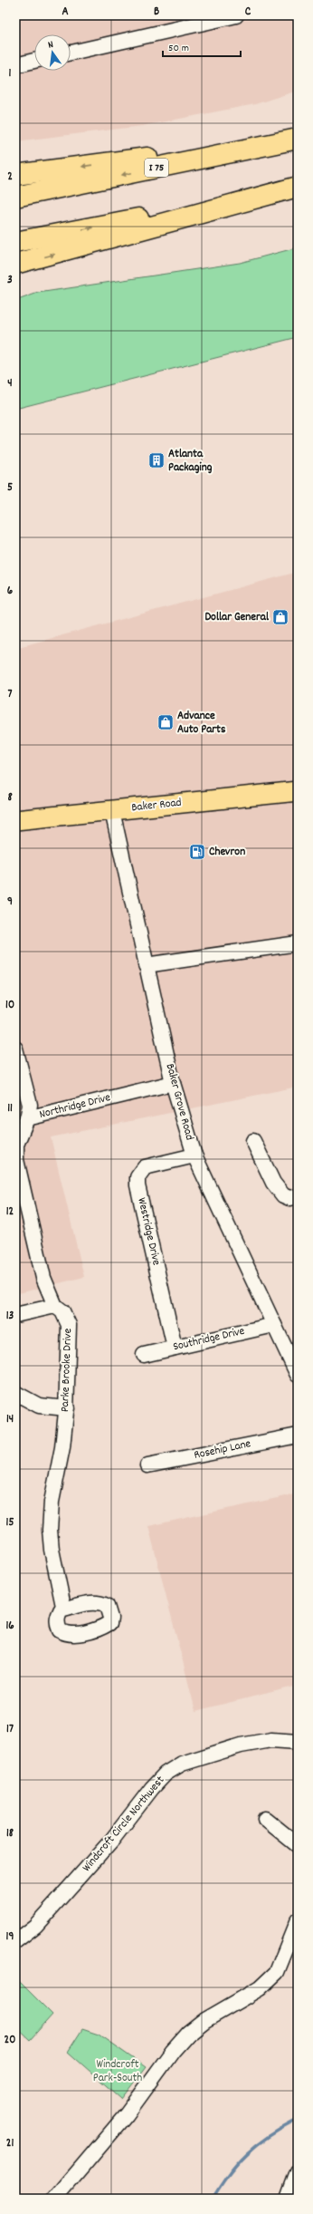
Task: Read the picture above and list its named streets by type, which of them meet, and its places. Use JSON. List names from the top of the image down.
{
  "streets": {
    "highway": ["I 75"],
    "main road": ["Baker Road"],
    "street": [
      "Baker Grove Road",
      "Northridge Drive",
      "Westridge Drive",
      "Southridge Drive",
      "Parke Brooke Drive",
      "Rosehip Lane",
      "Windcroft Circle Northwest"
    ]
  },
  "crossings": [
    ["Baker Road", "Baker Grove Road"],
    ["Baker Grove Road", "Northridge Drive"],
    ["Baker Grove Road", "Westridge Drive"],
    ["Baker Grove Road", "Southridge Drive"],
    ["Northridge Drive", "Parke Brooke Drive"],
    ["Westridge Drive", "Southridge Drive"]
  ],
  "parks": ["Windcroft Park-South"],
  "places": {
    "building": ["Atlanta Packaging"],
    "shop": ["Dollar General", "Advance Auto Parts"],
    "fuel station": ["Chevron"]
  },
  "scale_bar": "50 m",
  "north": "top",
  "grid": {
    "columns": ["A", "B", "C"],
    "rows": [
      "1",
      "2",
      "3",
      "4",
      "5",
      "6",
      "7",
      "8",
      "9",
      "10",
      "11",
      "12",
      "13",
      "14",
      "15",
      "16",
      "17",
      "18",
      "19",
      "20",
      "21"
    ]
  }
}
